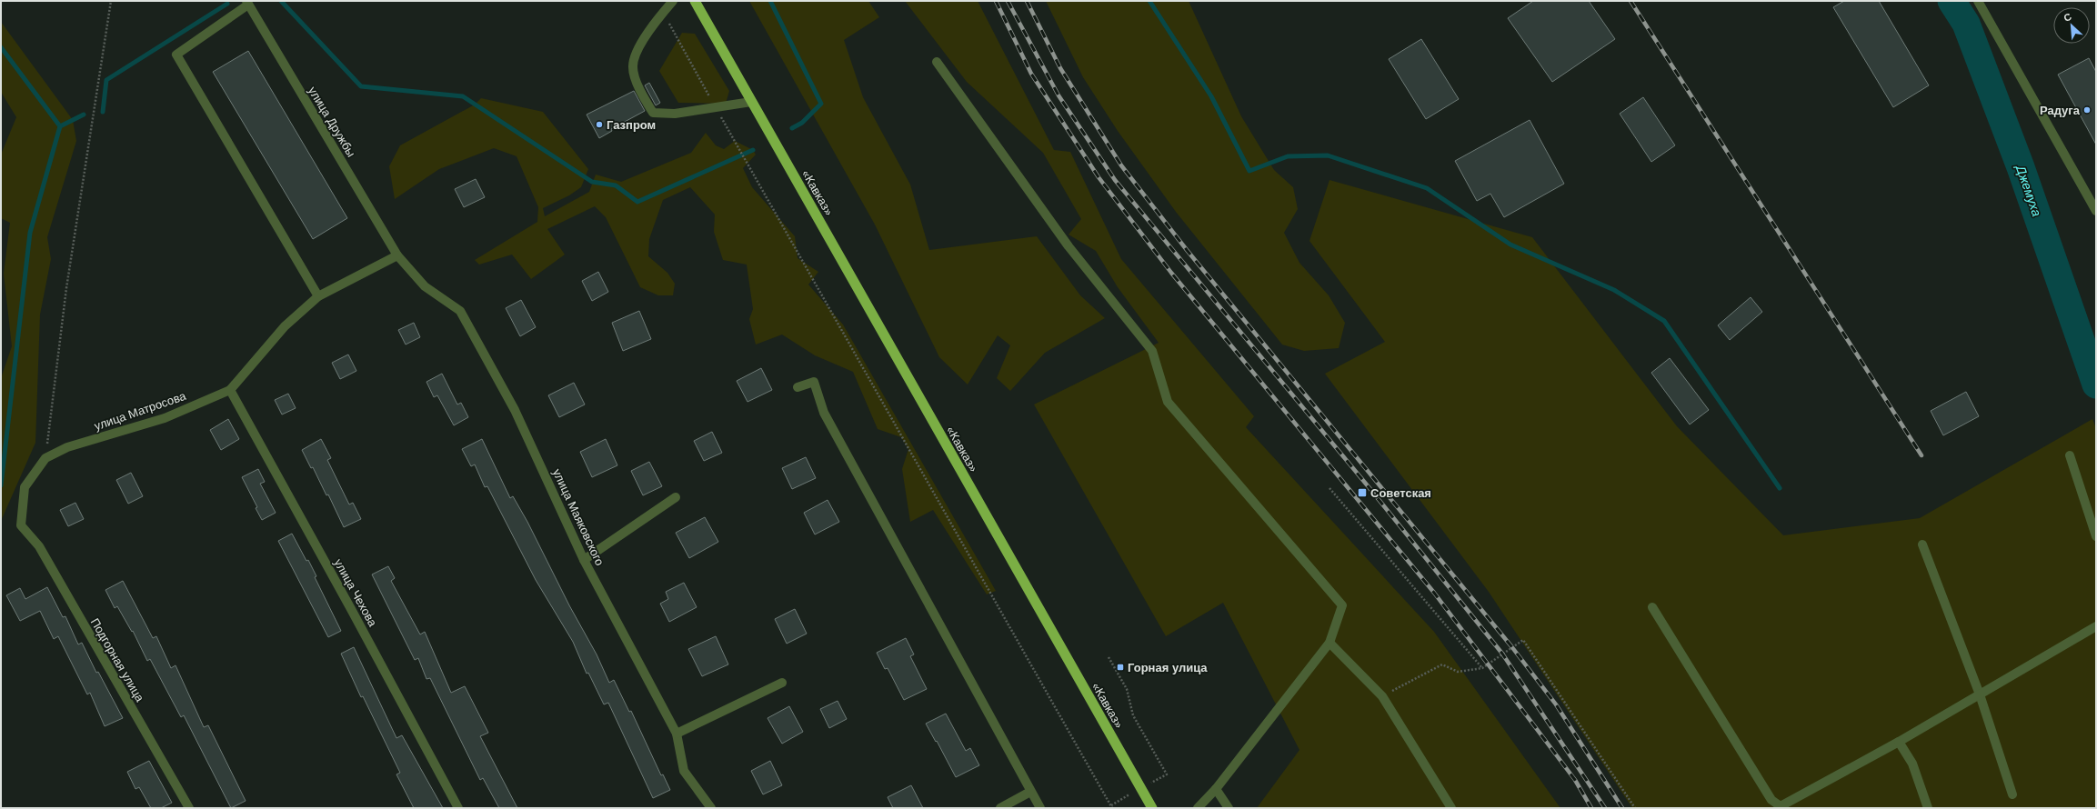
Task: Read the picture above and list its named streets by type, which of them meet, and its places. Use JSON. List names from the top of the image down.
{
  "streets": {
    "highway": ["«Кавказ»"],
    "street": [
      "улица Дружбы",
      "улица Матросова",
      "улица Маяковского",
      "улица Чехова",
      "Подгорная улица"
    ]
  },
  "crossings": [
    ["улица Дружбы", "улица Матросова"],
    ["улица Дружбы", "улица Маяковского"],
    ["улица Матросова", "улица Маяковского"],
    ["улица Матросова", "улица Чехова"],
    ["улица Матросова", "Подгорная улица"]
  ],
  "water": ["Джемуха"],
  "places": {
    "other": ["Радуга", "Газпром"],
    "transit": ["Советская", "Горная улица"]
  },
  "north": "top left"
}
